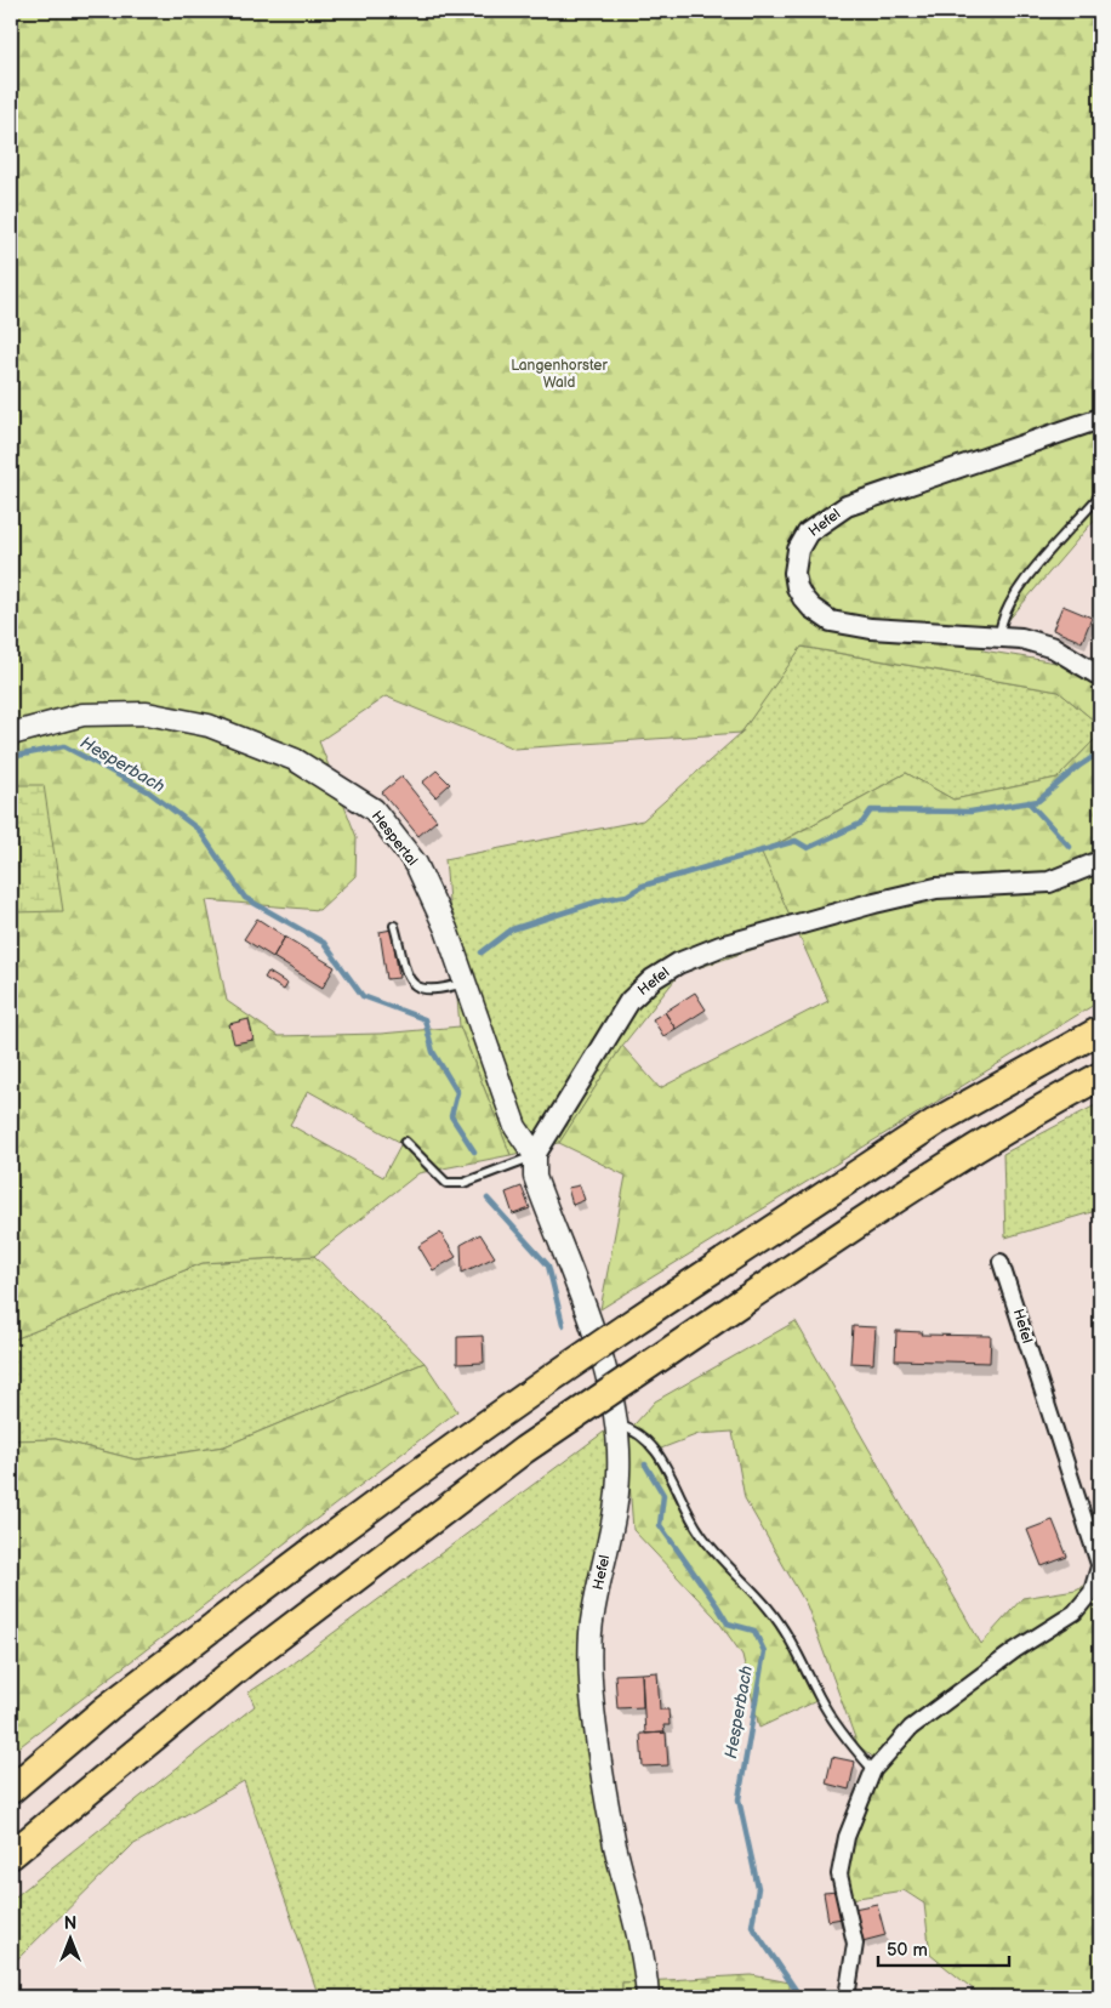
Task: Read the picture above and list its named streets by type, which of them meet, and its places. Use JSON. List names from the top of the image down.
{
  "streets": {
    "main road": ["Hefel", "Hespertal"]
  },
  "crossings": [
    ["Hefel", "Hespertal"]
  ],
  "water": ["Hesperbach"],
  "parks": ["Langenhorster Wald"],
  "scale_bar": "50 m",
  "north": "top"
}
